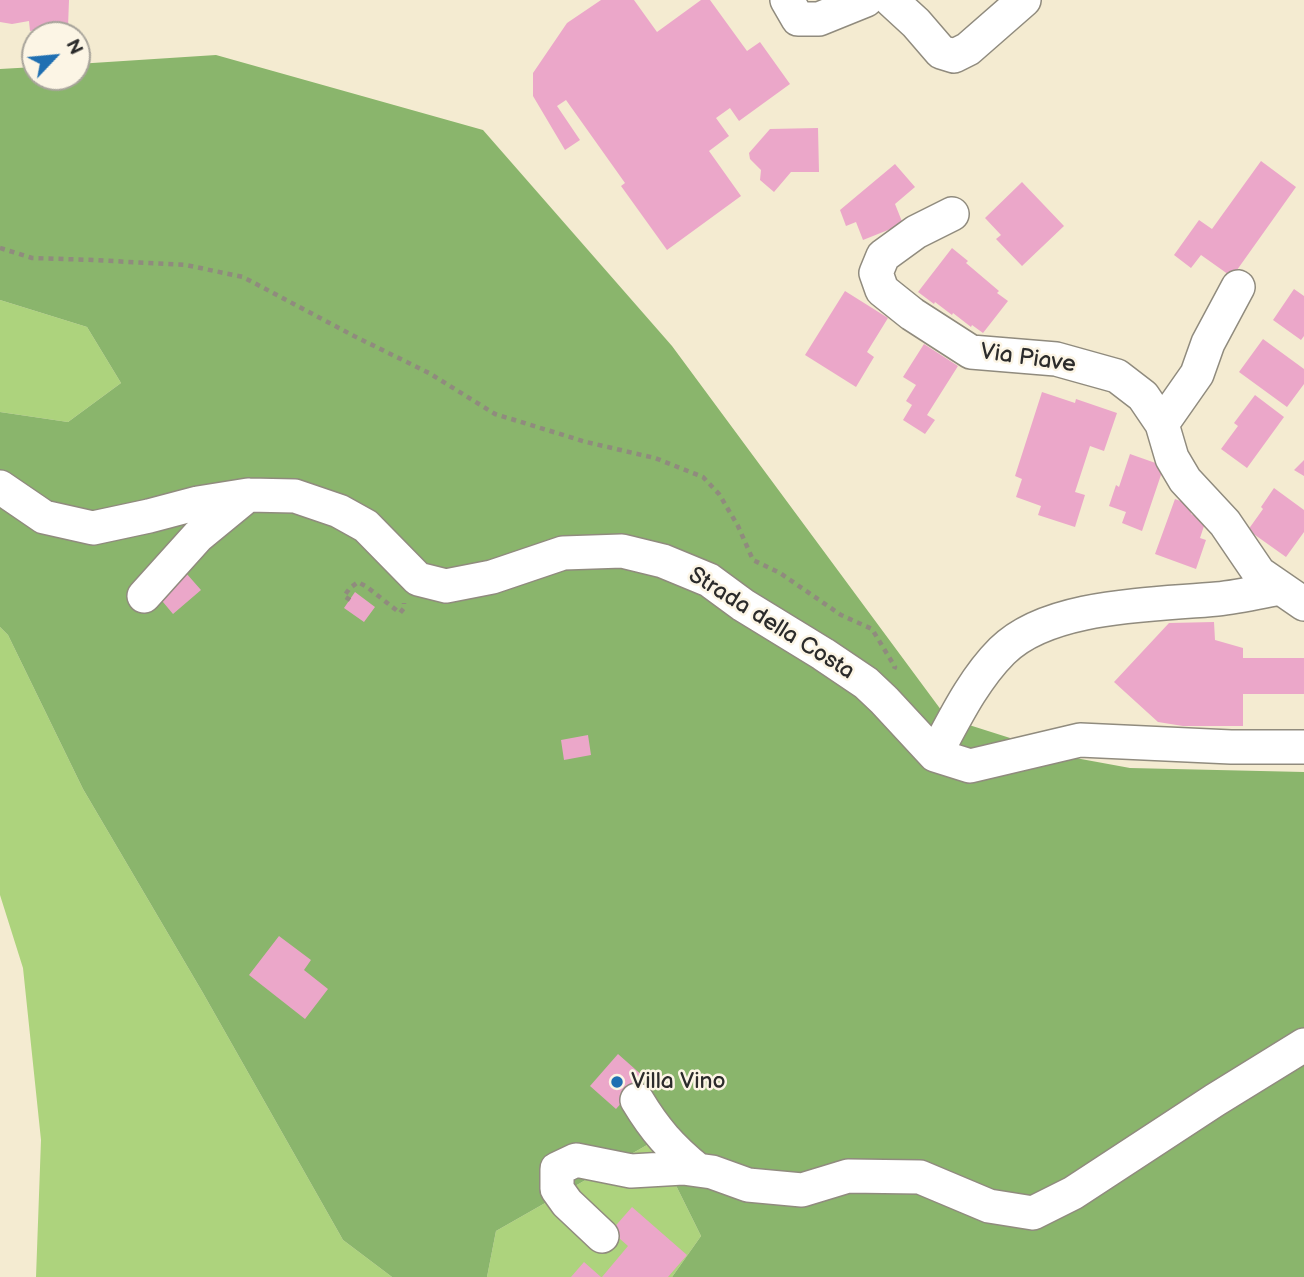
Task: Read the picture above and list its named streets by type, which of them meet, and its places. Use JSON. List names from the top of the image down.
{
  "streets": {
    "street": ["Via Piave", "Strada della Costa"]
  },
  "places": ["Villa Vino"],
  "north": "top right"
}
